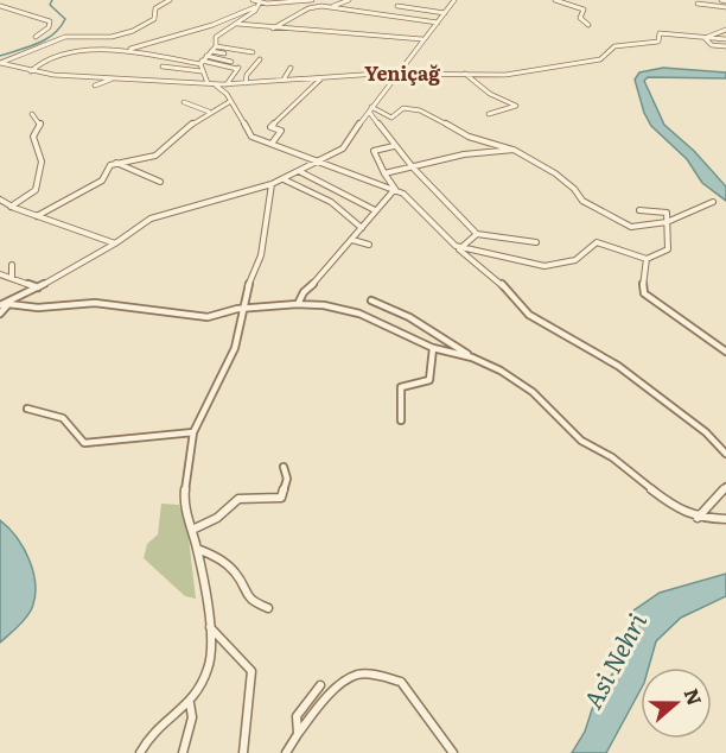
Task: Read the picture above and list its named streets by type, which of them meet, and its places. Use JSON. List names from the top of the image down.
{
  "districts": ["Yeniçağ"],
  "water": ["Asi Nehri"],
  "north": "right"
}
